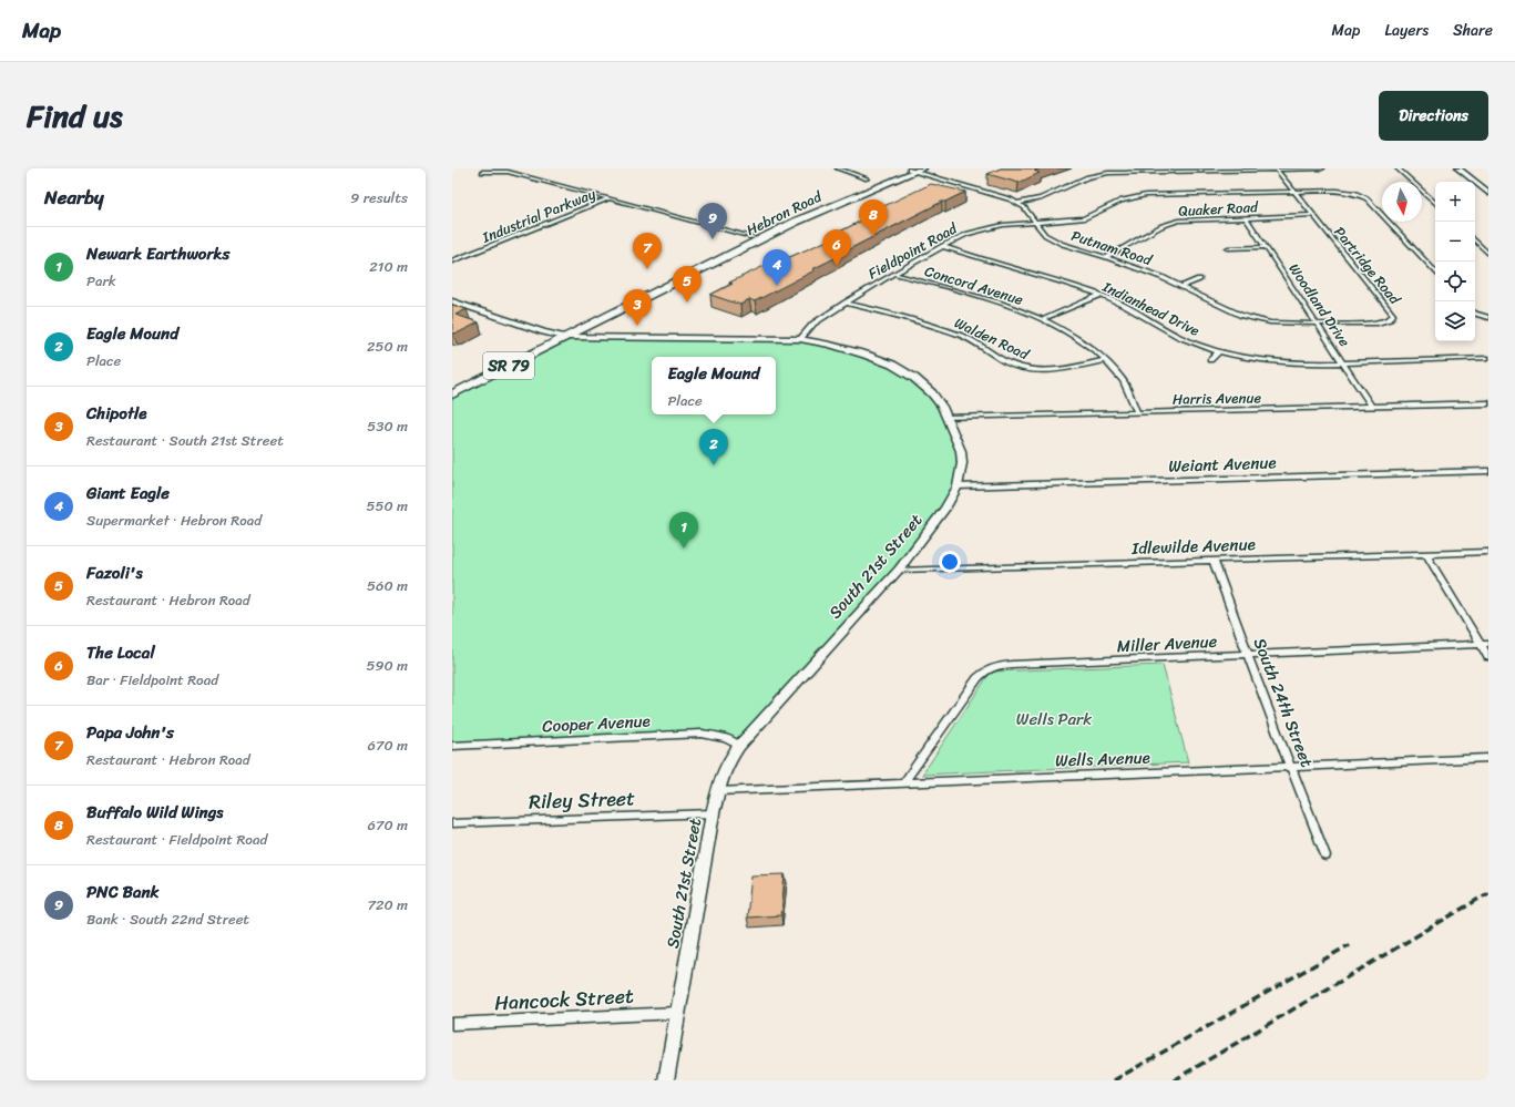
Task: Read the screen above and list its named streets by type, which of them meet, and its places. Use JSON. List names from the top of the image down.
{
  "streets": {
    "highway": ["Hebron Road", "SR 79"],
    "main road": ["South 21st Street"],
    "street": [
      "Quaker Road",
      "Industrial Parkway",
      "Putnam Road",
      "Fieldpoint Road",
      "Partridge Road",
      "Concord Avenue",
      "Woodland Drive",
      "Indianhead Drive",
      "Walden Road",
      "Harris Avenue",
      "Weiant Avenue",
      "Idlewilde Avenue",
      "Miller Avenue",
      "South 24th Street",
      "Cooper Avenue",
      "Wells Avenue",
      "Riley Street",
      "Hancock Street"
    ]
  },
  "crossings": [
    ["Quaker Road", "Putnam Road"],
    ["Quaker Road", "Partridge Road"],
    ["Quaker Road", "Woodland Drive"],
    ["Hebron Road", "Putnam Road"],
    ["Hebron Road", "South 21st Street"],
    ["Putnam Road", "Fieldpoint Road"],
    ["Putnam Road", "Partridge Road"],
    ["Putnam Road", "Woodland Drive"],
    ["Fieldpoint Road", "Partridge Road"],
    ["Fieldpoint Road", "Concord Avenue"],
    ["Fieldpoint Road", "Indianhead Drive"],
    ["Fieldpoint Road", "Walden Road"],
    ["Fieldpoint Road", "South 21st Street"],
    ["Partridge Road", "Woodland Drive"],
    ["Concord Avenue", "Walden Road"],
    ["Concord Avenue", "Harris Avenue"],
    ["Woodland Drive", "Indianhead Drive"],
    ["Woodland Drive", "Harris Avenue"],
    ["Harris Avenue", "South 21st Street"],
    ["Weiant Avenue", "South 21st Street"],
    ["Idlewilde Avenue", "South 21st Street"],
    ["Idlewilde Avenue", "South 24th Street"],
    ["South 21st Street", "Cooper Avenue"],
    ["South 21st Street", "Wells Avenue"],
    ["South 21st Street", "Riley Street"],
    ["South 21st Street", "Hancock Street"],
    ["Miller Avenue", "South 24th Street"],
    ["Miller Avenue", "Wells Avenue"],
    ["South 24th Street", "Wells Avenue"]
  ],
  "parks": ["Wells Park"],
  "north": "bottom",
  "page": {
    "header": "Map",
    "nav": ["Map", "Layers", "Share"],
    "title": "Find us",
    "buttons": "Directions",
    "heading": ["Nearby", "9 results"],
    "map_buttons": ["+", "−"],
    "pins": [
      "8",
      "9",
      "6",
      "7",
      "4",
      "5",
      "3",
      "2",
      "1"
    ],
    "list": [
      {
        "mark": "1",
        "name": "Newark Earthworks",
        "note": "Park",
        "value": "210 m"
      },
      {
        "mark": "2",
        "name": "Eagle Mound",
        "note": "Place",
        "value": "250 m"
      },
      {
        "mark": "3",
        "name": "Chipotle",
        "note": "Restaurant · South 21st Street",
        "value": "530 m"
      },
      {
        "mark": "4",
        "name": "Giant Eagle",
        "note": "Supermarket · Hebron Road",
        "value": "550 m"
      },
      {
        "mark": "5",
        "name": "Fazoli's",
        "note": "Restaurant · Hebron Road",
        "value": "560 m"
      },
      {
        "mark": "6",
        "name": "The Local",
        "note": "Bar · Fieldpoint Road",
        "value": "590 m"
      },
      {
        "mark": "7",
        "name": "Papa John's",
        "note": "Restaurant · Hebron Road",
        "value": "670 m"
      },
      {
        "mark": "8",
        "name": "Buffalo Wild Wings",
        "note": "Restaurant · Fieldpoint Road",
        "value": "670 m"
      },
      {
        "mark": "9",
        "name": "PNC Bank",
        "note": "Bank · South 22nd Street",
        "value": "720 m"
      }
    ],
    "popup": ["Eagle Mound", "Place"]
  }
}
